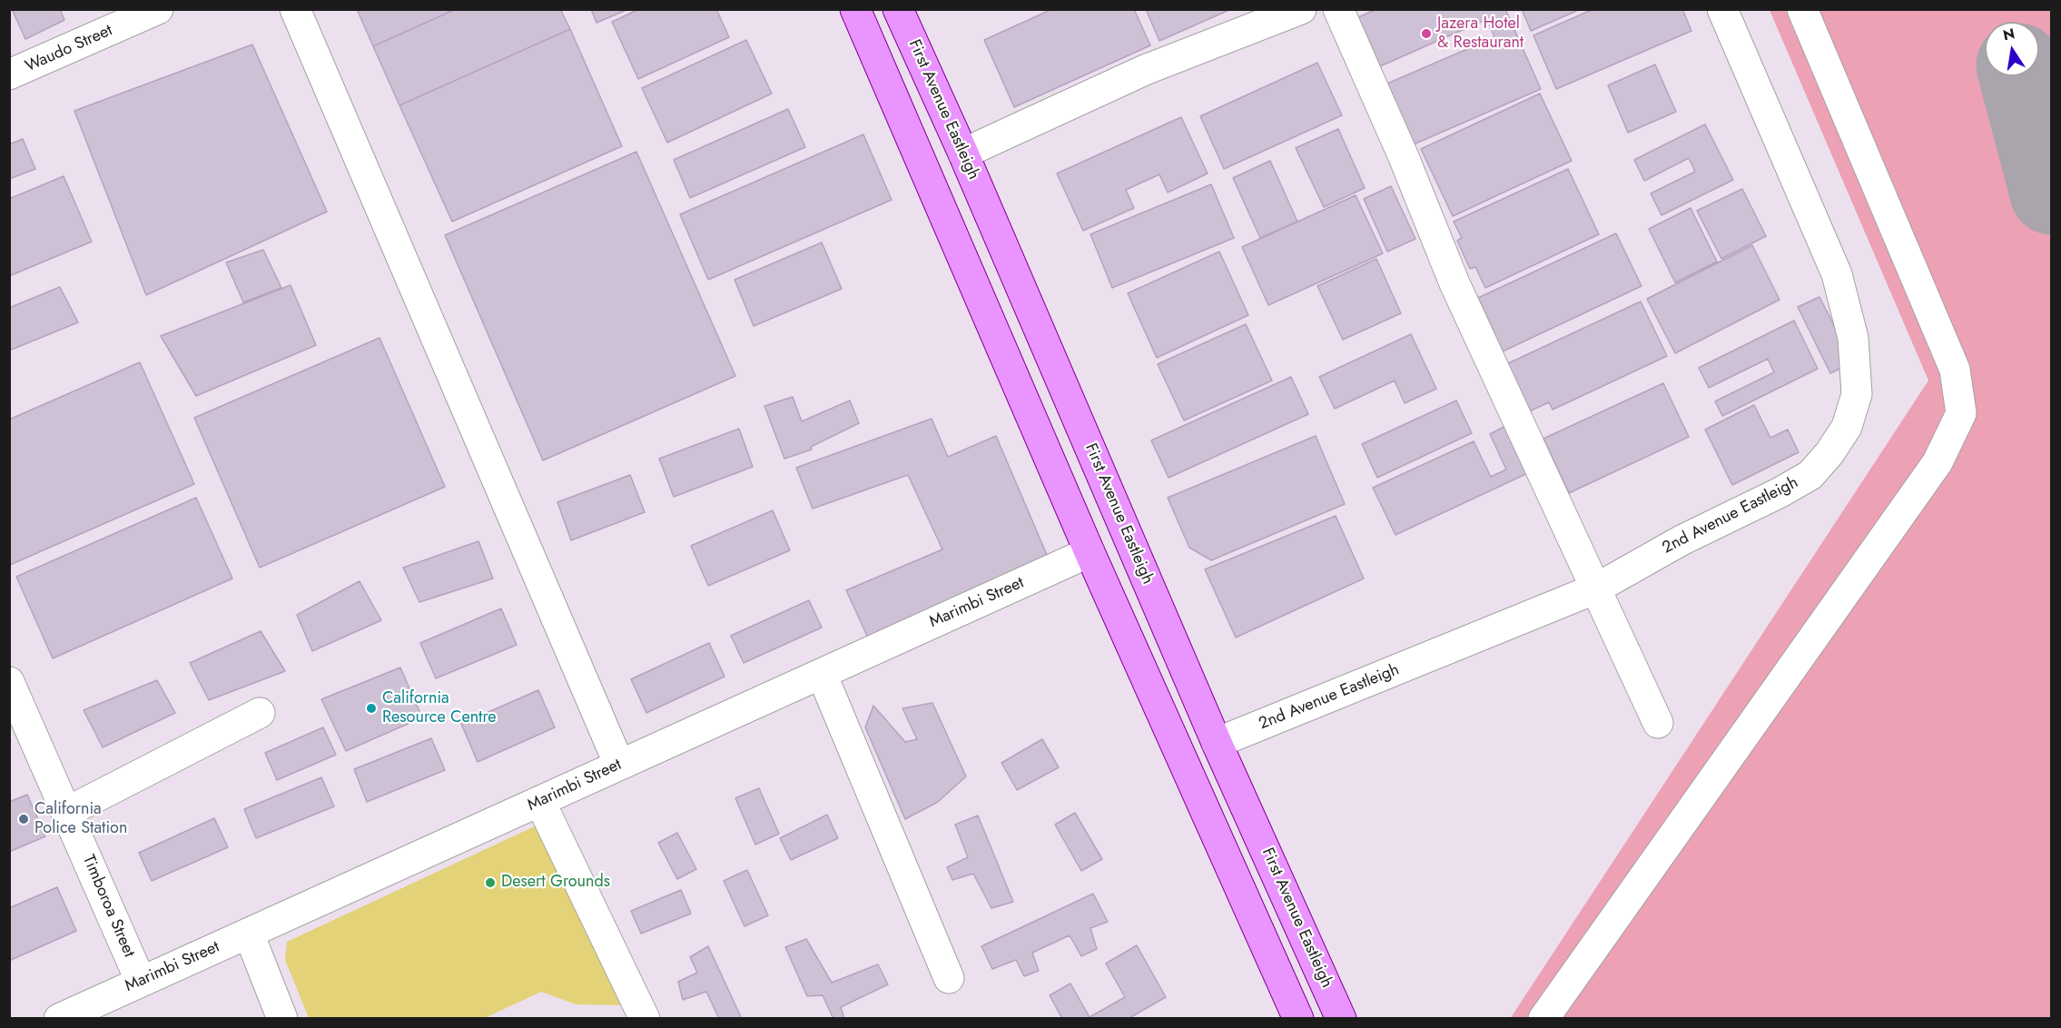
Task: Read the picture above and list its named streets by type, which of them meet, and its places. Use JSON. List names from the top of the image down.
{
  "streets": {
    "main road": ["First Avenue Eastleigh"],
    "street": [
      "Waudo Street",
      "2nd Avenue Eastleigh",
      "Marimbi Street",
      "Timboroa Street"
    ]
  },
  "crossings": [
    ["First Avenue Eastleigh", "2nd Avenue Eastleigh"],
    ["Marimbi Street", "Timboroa Street"]
  ],
  "places": [
    "Jazera Hotel & Restaurant",
    "California Resource Centre",
    "California Police Station",
    "Desert Grounds"
  ],
  "north": "top"
}
